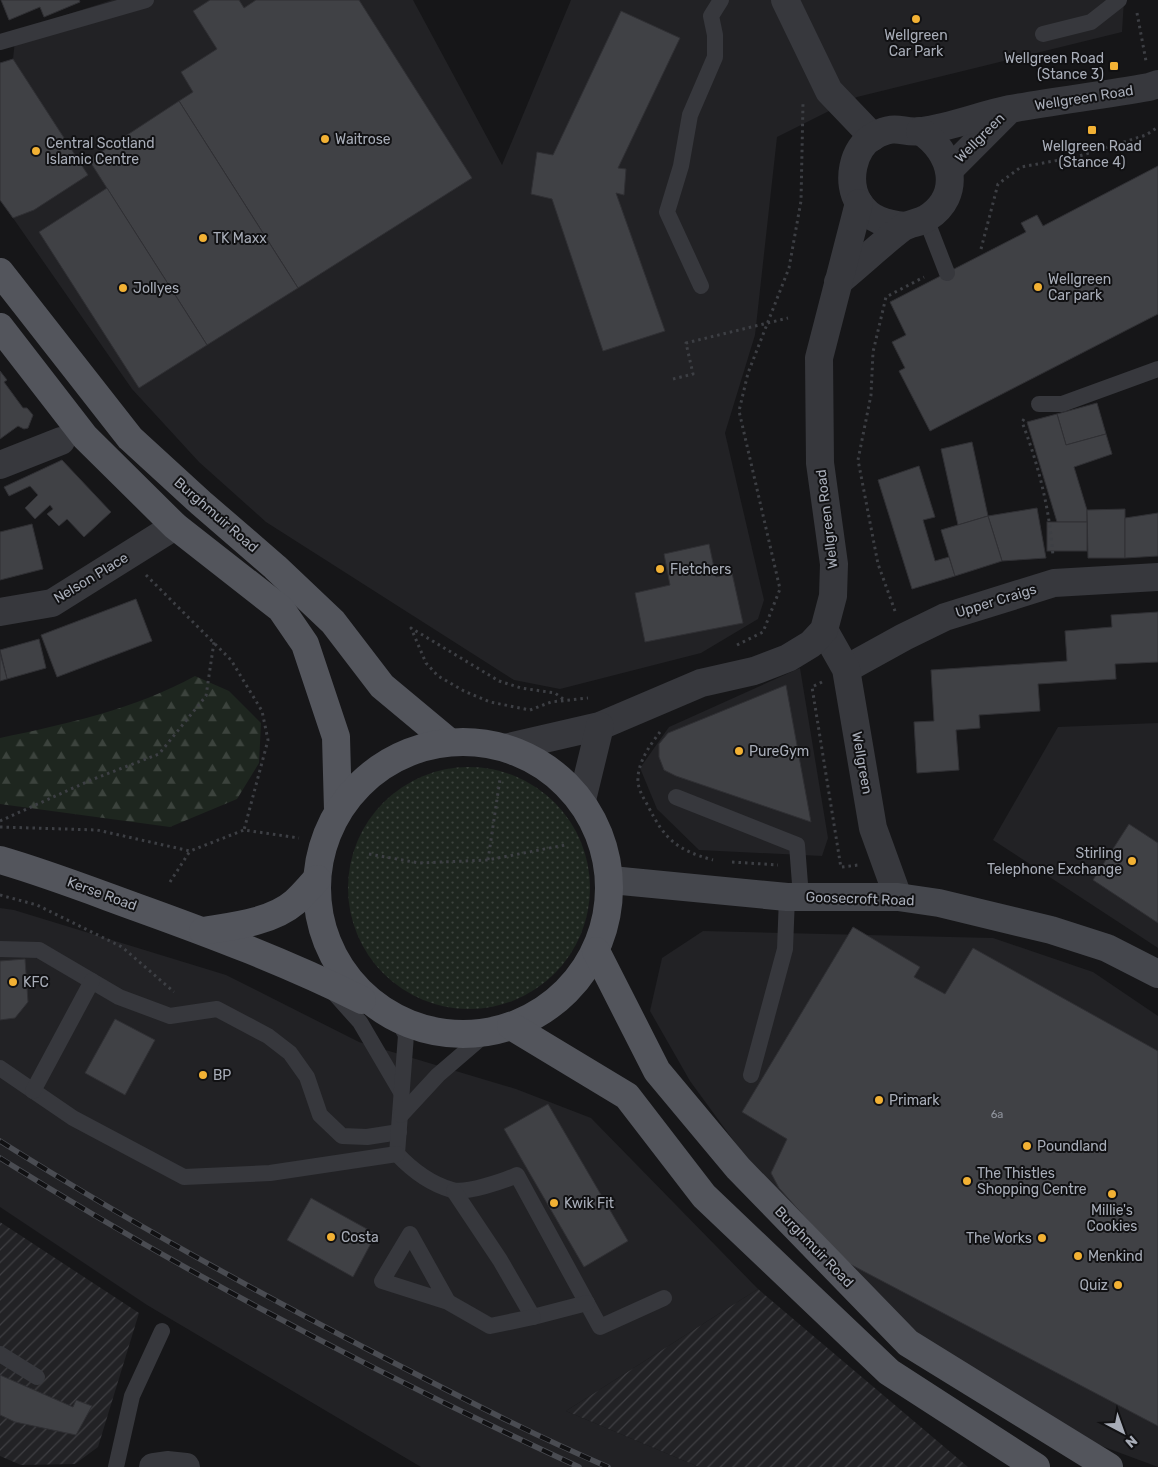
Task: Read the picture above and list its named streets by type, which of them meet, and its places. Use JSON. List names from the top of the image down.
{
  "streets": {
    "main road": ["Burghmuir Road", "Kerse Road", "Goosecroft Road"],
    "street": [
      "Wellgreen Road",
      "Wellgreen",
      "Nelson Place",
      "Upper Craigs"
    ]
  },
  "crossings": [
    ["Wellgreen Road", "Wellgreen"],
    ["Wellgreen", "Upper Craigs"],
    ["Wellgreen", "Goosecroft Road"]
  ],
  "places": {
    "other": [
      "Wellgreen Car Park",
      "Waitrose",
      "Central Scotland Islamic Centre",
      "TK Maxx",
      "Wellgreen Car park",
      "Jollyes",
      "Fletchers",
      "PureGym",
      "Stirling Telephone Exchange",
      "KFC",
      "BP",
      "Primark",
      "Poundland",
      "The Thistles Shopping Centre",
      "Millie's Cookies",
      "Kwik Fit",
      "Costa",
      "The Works",
      "Menkind",
      "Quiz"
    ],
    "transit": ["Wellgreen Road (Stance 3)", "Wellgreen Road (Stance 4)"]
  },
  "house_numbers": ["6a"],
  "north": "bottom right"
}
